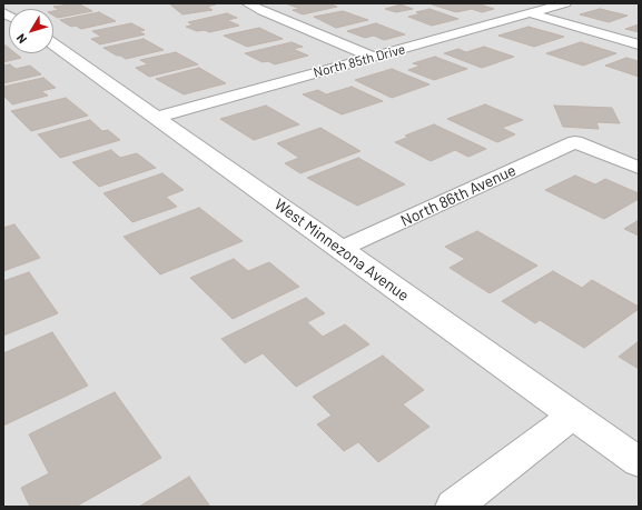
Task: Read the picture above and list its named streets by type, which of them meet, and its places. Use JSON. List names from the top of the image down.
{
  "streets": {
    "street": ["North 85th Drive", "North 86th Avenue", "West Minnezona Avenue"]
  },
  "crossings": [
    ["North 85th Drive", "West Minnezona Avenue"],
    ["North 86th Avenue", "West Minnezona Avenue"]
  ],
  "north": "bottom left"
}
